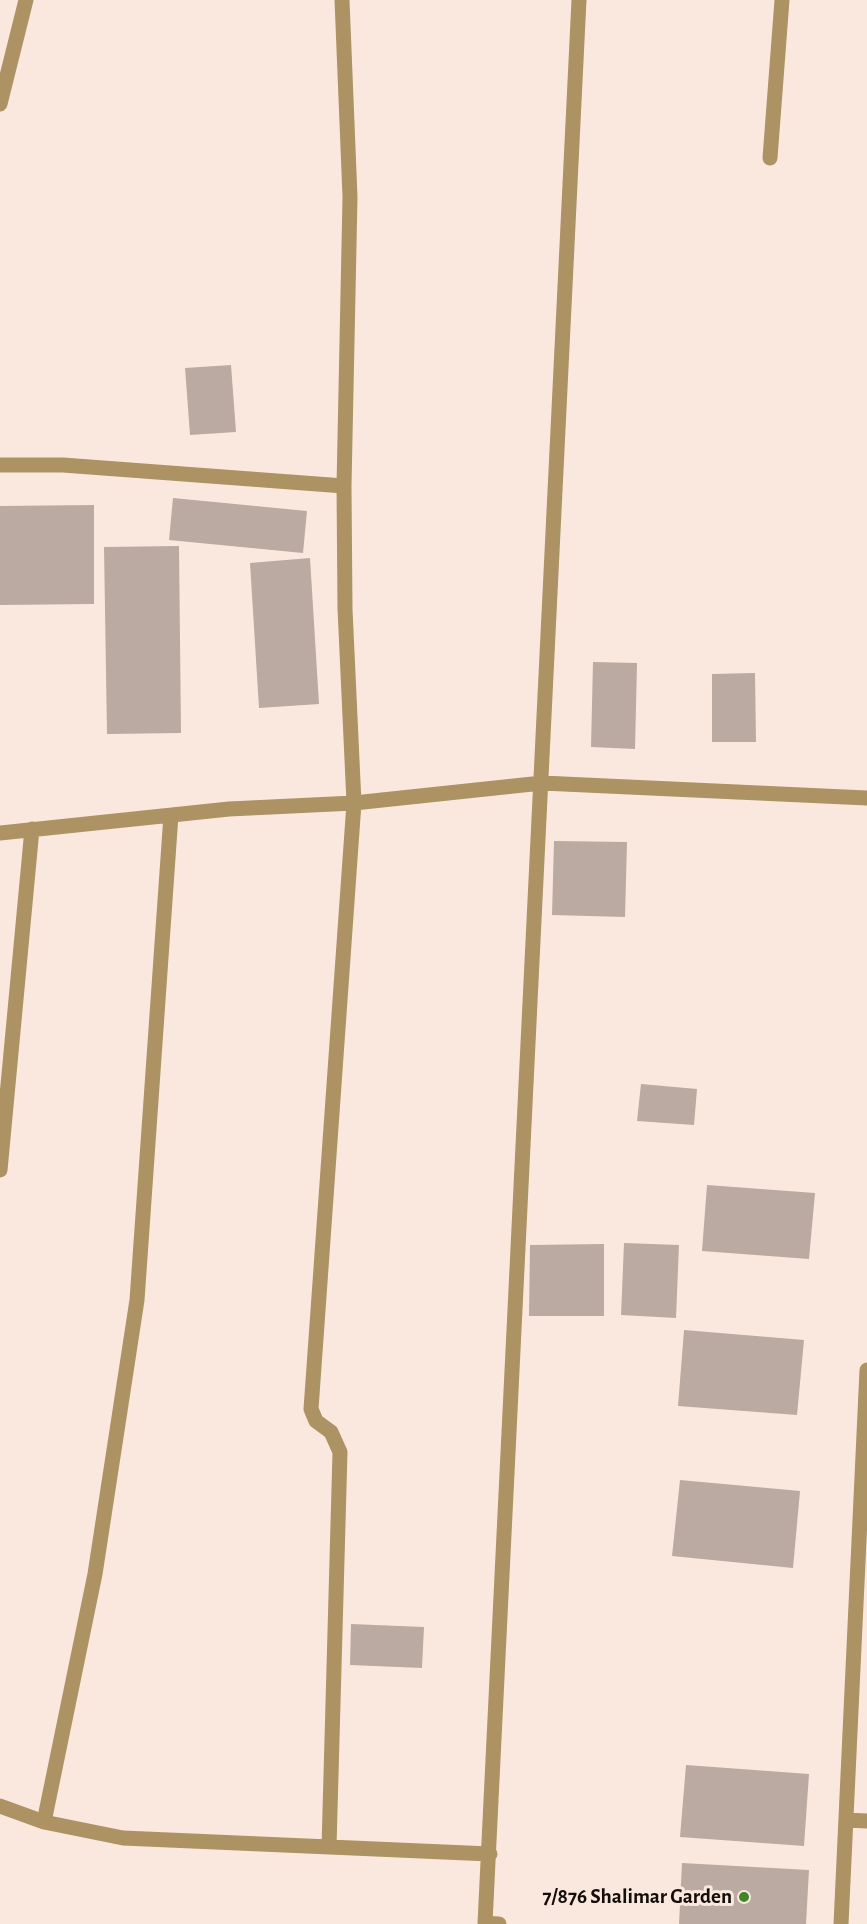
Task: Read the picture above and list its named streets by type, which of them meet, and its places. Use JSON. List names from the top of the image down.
{
  "places": ["7/876 Shalimar Garden"]
}
